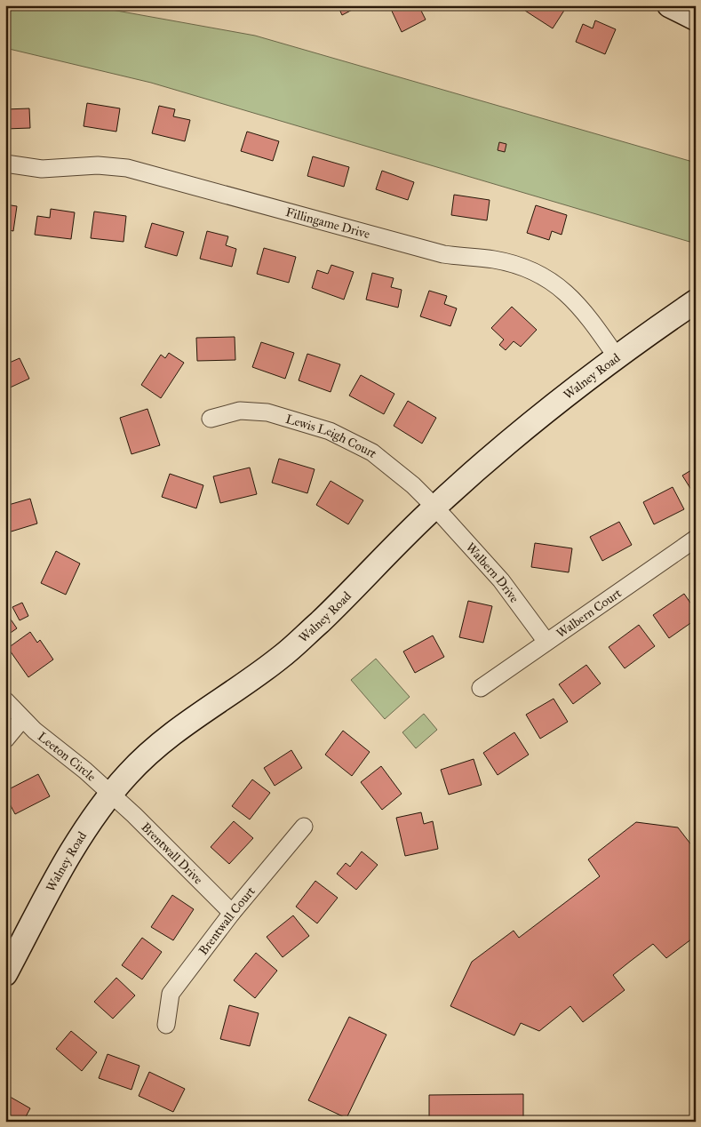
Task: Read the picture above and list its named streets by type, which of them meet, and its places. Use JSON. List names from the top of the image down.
{
  "streets": {
    "main road": ["Walney Road"],
    "street": [
      "Fillingame Drive",
      "Lewis Leigh Court",
      "Walbern Drive",
      "Walbern Court",
      "Leeton Circle",
      "Brentwall Drive",
      "Brentwall Court"
    ]
  },
  "crossings": [
    ["Fillingame Drive", "Walney Road"],
    ["Walney Road", "Lewis Leigh Court"],
    ["Walney Road", "Walbern Drive"],
    ["Walney Road", "Leeton Circle"],
    ["Walney Road", "Brentwall Drive"],
    ["Lewis Leigh Court", "Walbern Drive"],
    ["Walbern Drive", "Walbern Court"],
    ["Leeton Circle", "Brentwall Drive"],
    ["Brentwall Drive", "Brentwall Court"]
  ]
}
